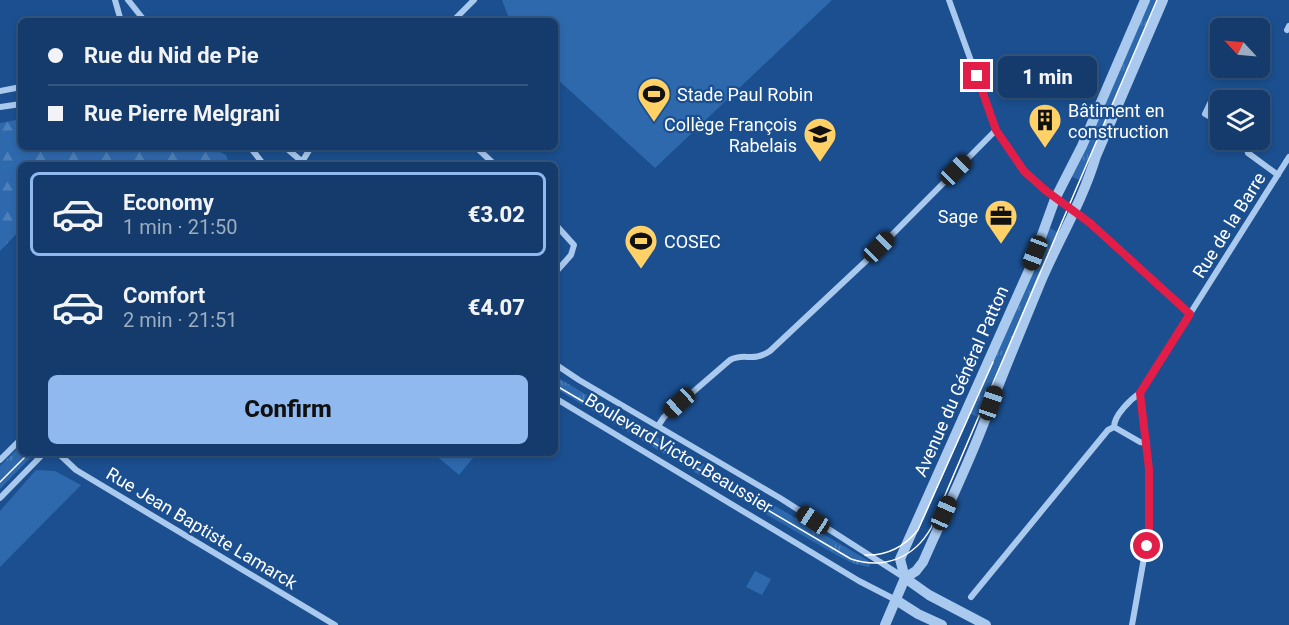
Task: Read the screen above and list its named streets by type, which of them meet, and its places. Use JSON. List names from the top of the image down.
{
  "streets": {
    "street": [
      "Rue de la Barre",
      "Avenue du Général Patton",
      "Boulevard Victor Beaussier",
      "Rue Jean Baptiste Lamarck"
    ]
  },
  "crossings": [
    ["Avenue du Général Patton", "Boulevard Victor Beaussier"]
  ],
  "places": {
    "sports": ["Stade Paul Robin", "COSEC"],
    "building": ["Bâtiment en construction"],
    "school or university": ["Collège François Rabelais"],
    "office": ["Sage"]
  },
  "north": "top left",
  "page": {
    "banner": ["Rue du Nid de Pie", "Rue Pierre Melgrani"],
    "bubble": "1 min",
    "list": [
      {
        "name": "Economy",
        "note": "1 min · 21:50",
        "value": "€3.02"
      },
      {
        "name": "Comfort",
        "note": "2 min · 21:51",
        "value": "€4.07"
      }
    ],
    "buttons": "Confirm"
  }
}
